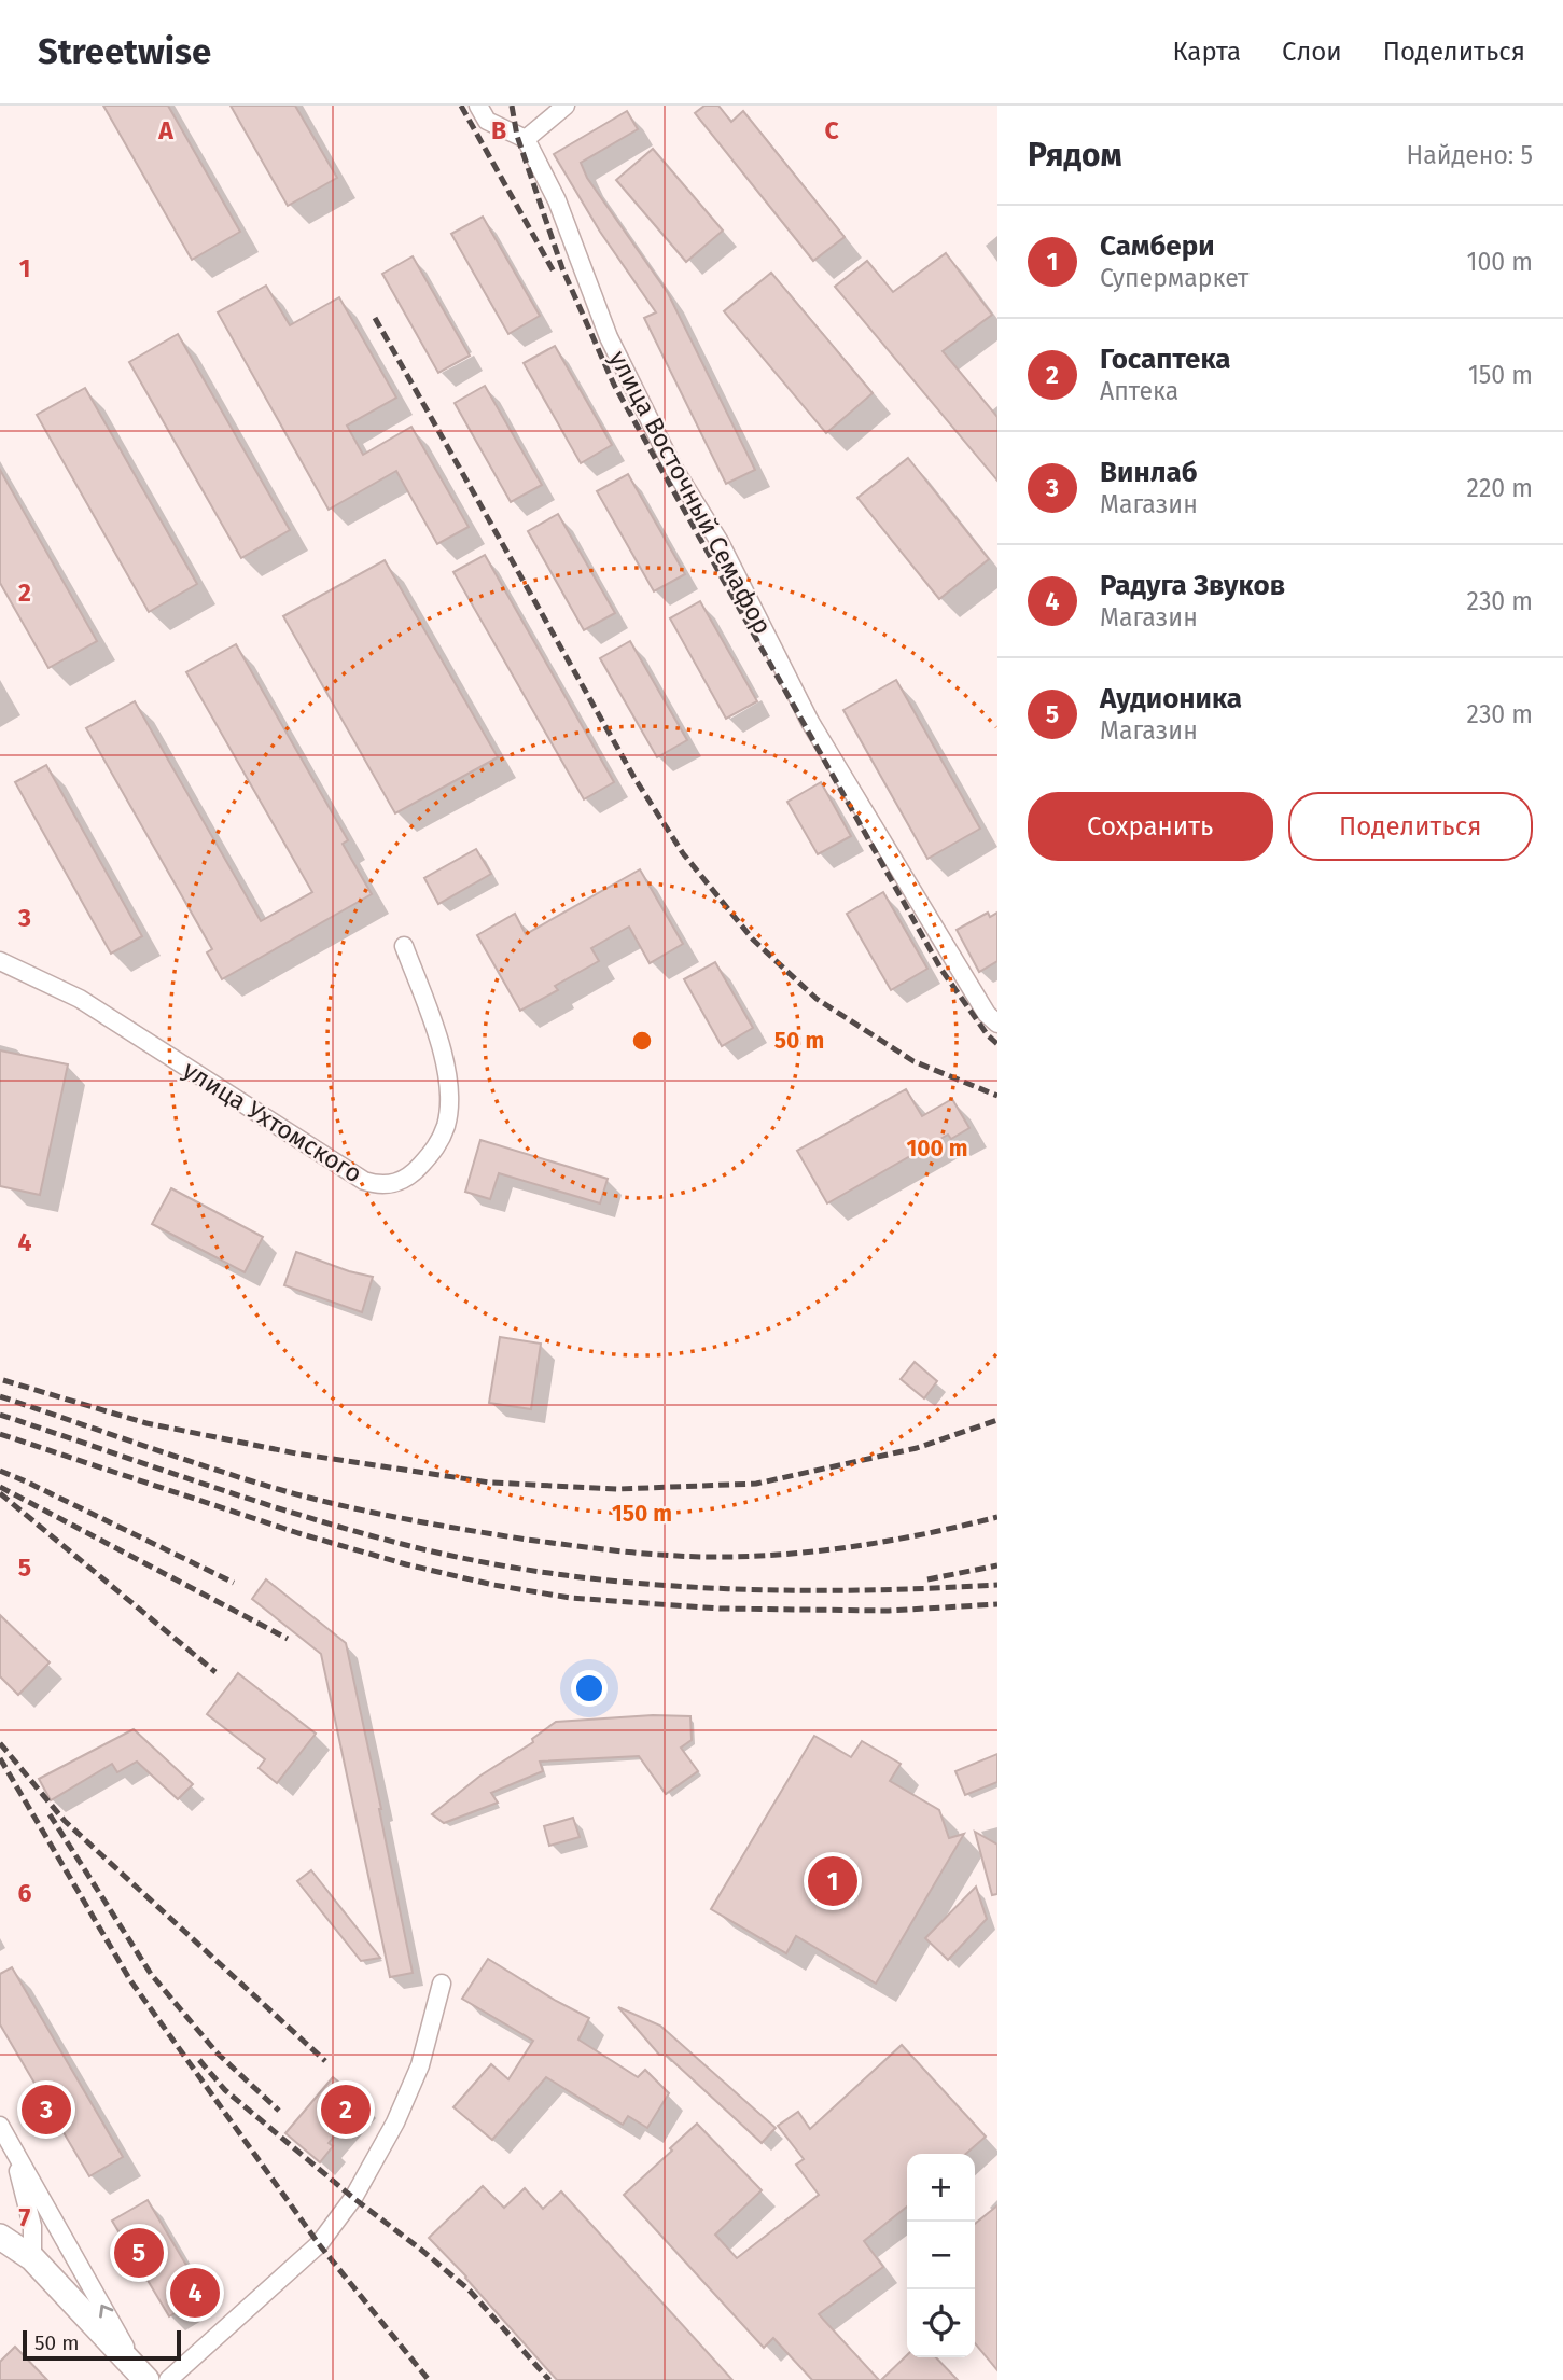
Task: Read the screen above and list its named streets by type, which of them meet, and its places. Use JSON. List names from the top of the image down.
{
  "streets": {
    "street": ["улица Восточный Семафор", "улица Ухтомского"]
  },
  "scale_bar": "50 m",
  "page": {
    "header": "Streetwise",
    "nav": ["Карта", "Слои", "Поделиться"],
    "heading": ["Рядом", "Найдено: 5"],
    "list": [
      {
        "mark": "1",
        "name": "Самбери",
        "note": "Супермаркет",
        "value": "100 m"
      },
      {
        "mark": "2",
        "name": "Госаптека",
        "note": "Аптека",
        "value": "150 m"
      },
      {
        "mark": "3",
        "name": "Винлаб",
        "note": "Магазин",
        "value": "220 m"
      },
      {
        "mark": "4",
        "name": "Радуга Звуков",
        "note": "Магазин",
        "value": "230 m"
      },
      {
        "mark": "5",
        "name": "Аудионика",
        "note": "Магазин",
        "value": "230 m"
      }
    ],
    "buttons": ["Сохранить", "Поделиться"],
    "pins": [
      "1",
      "2",
      "3",
      "5",
      "4"
    ],
    "map_buttons": ["+", "−"],
    "scale": "50 m"
  },
  "grid": {
    "columns": ["A", "B", "C"],
    "rows": [
      "1",
      "2",
      "3",
      "4",
      "5",
      "6",
      "7"
    ]
  },
  "rings": ["50 m", "100 m", "150 m"]
}
